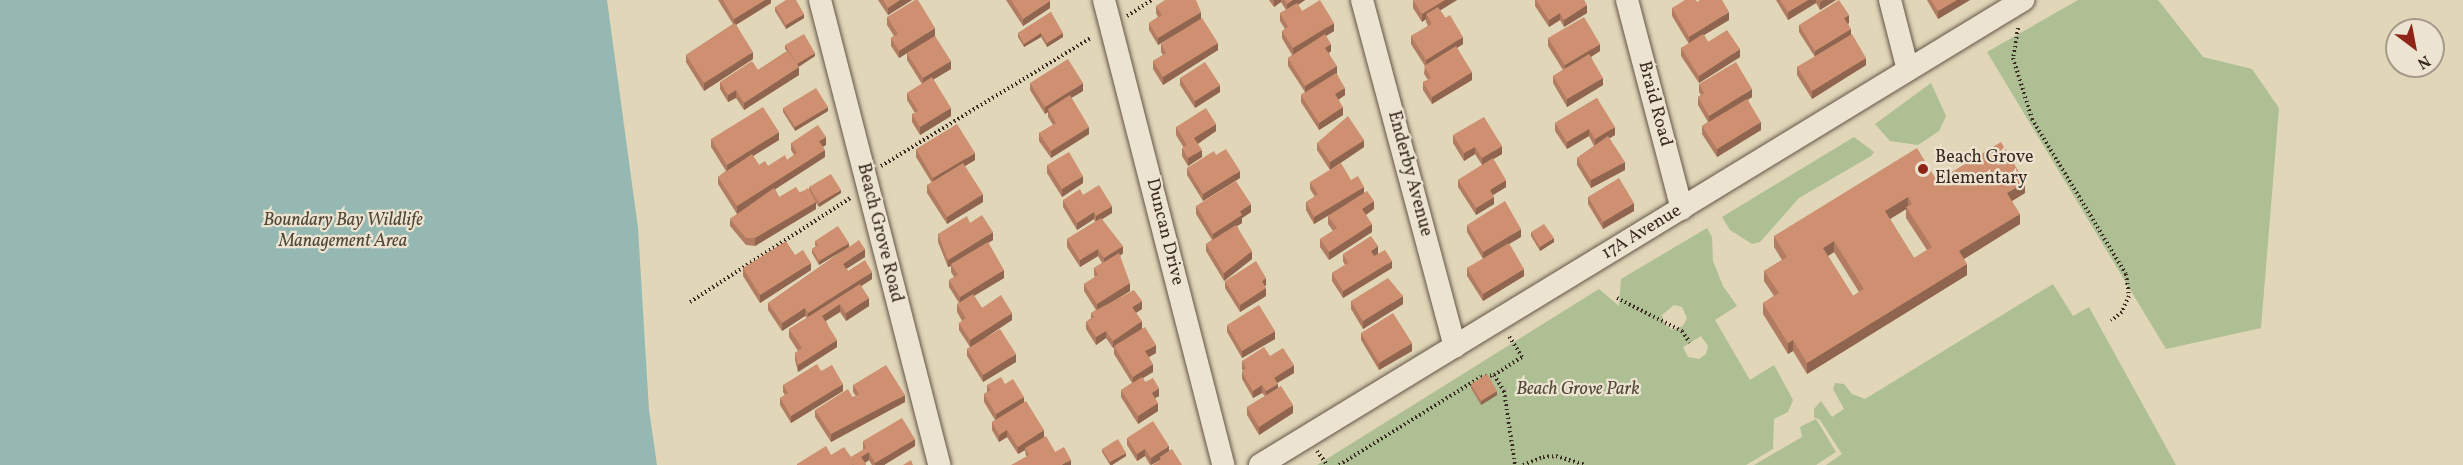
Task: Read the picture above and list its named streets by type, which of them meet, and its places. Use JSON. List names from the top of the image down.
{
  "streets": {
    "street": [
      "Braid Road",
      "Enderby Avenue",
      "Duncan Drive",
      "Beach Grove Road",
      "17A Avenue"
    ]
  },
  "crossings": [
    ["Braid Road", "17A Avenue"],
    ["Enderby Avenue", "17A Avenue"]
  ],
  "parks": ["Boundary Bay Wildlife Management Area", "Beach Grove Park"],
  "places": ["Beach Grove Elementary"],
  "north": "bottom right"
}
